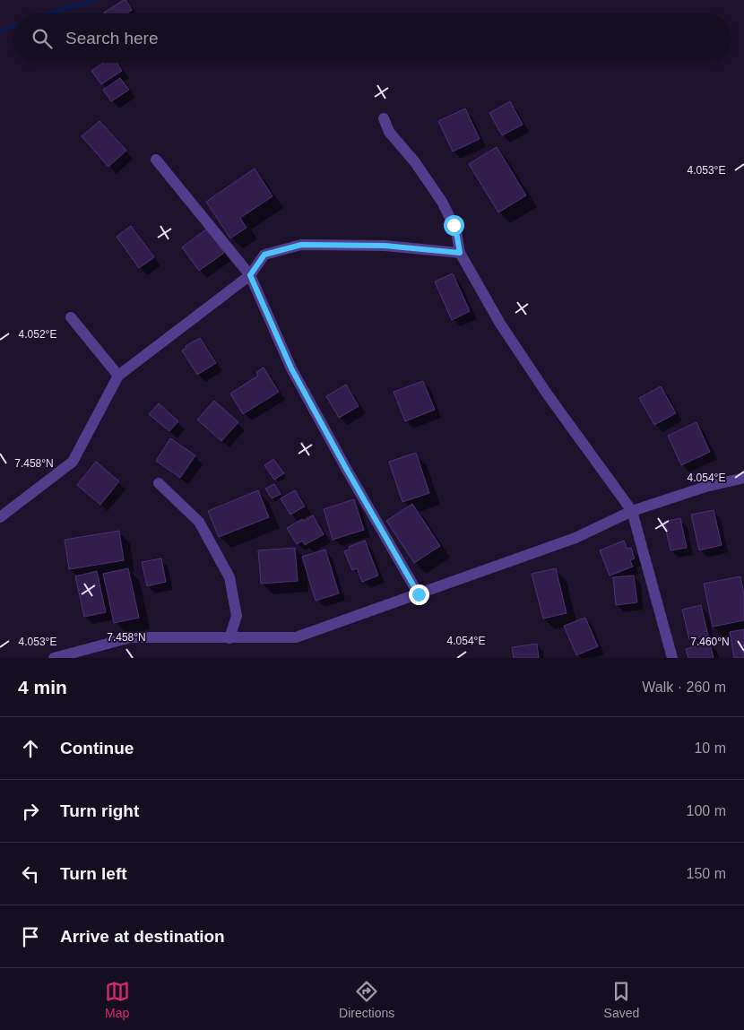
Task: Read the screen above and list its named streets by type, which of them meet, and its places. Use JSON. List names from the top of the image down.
{
  "page": {
    "search": "Search here",
    "heading": ["4 min", "Walk · 260 m"],
    "list": [
      ["Continue", "10 m"],
      ["Turn right", "100 m"],
      ["Turn left", "150 m"],
      "Arrive at destination"
    ],
    "nav": ["Map", "Directions", "Saved"]
  },
  "coordinates": [
    "4.053°E",
    "4.052°E",
    "7.458°N",
    "4.054°E",
    "7.460°N"
  ]
}
